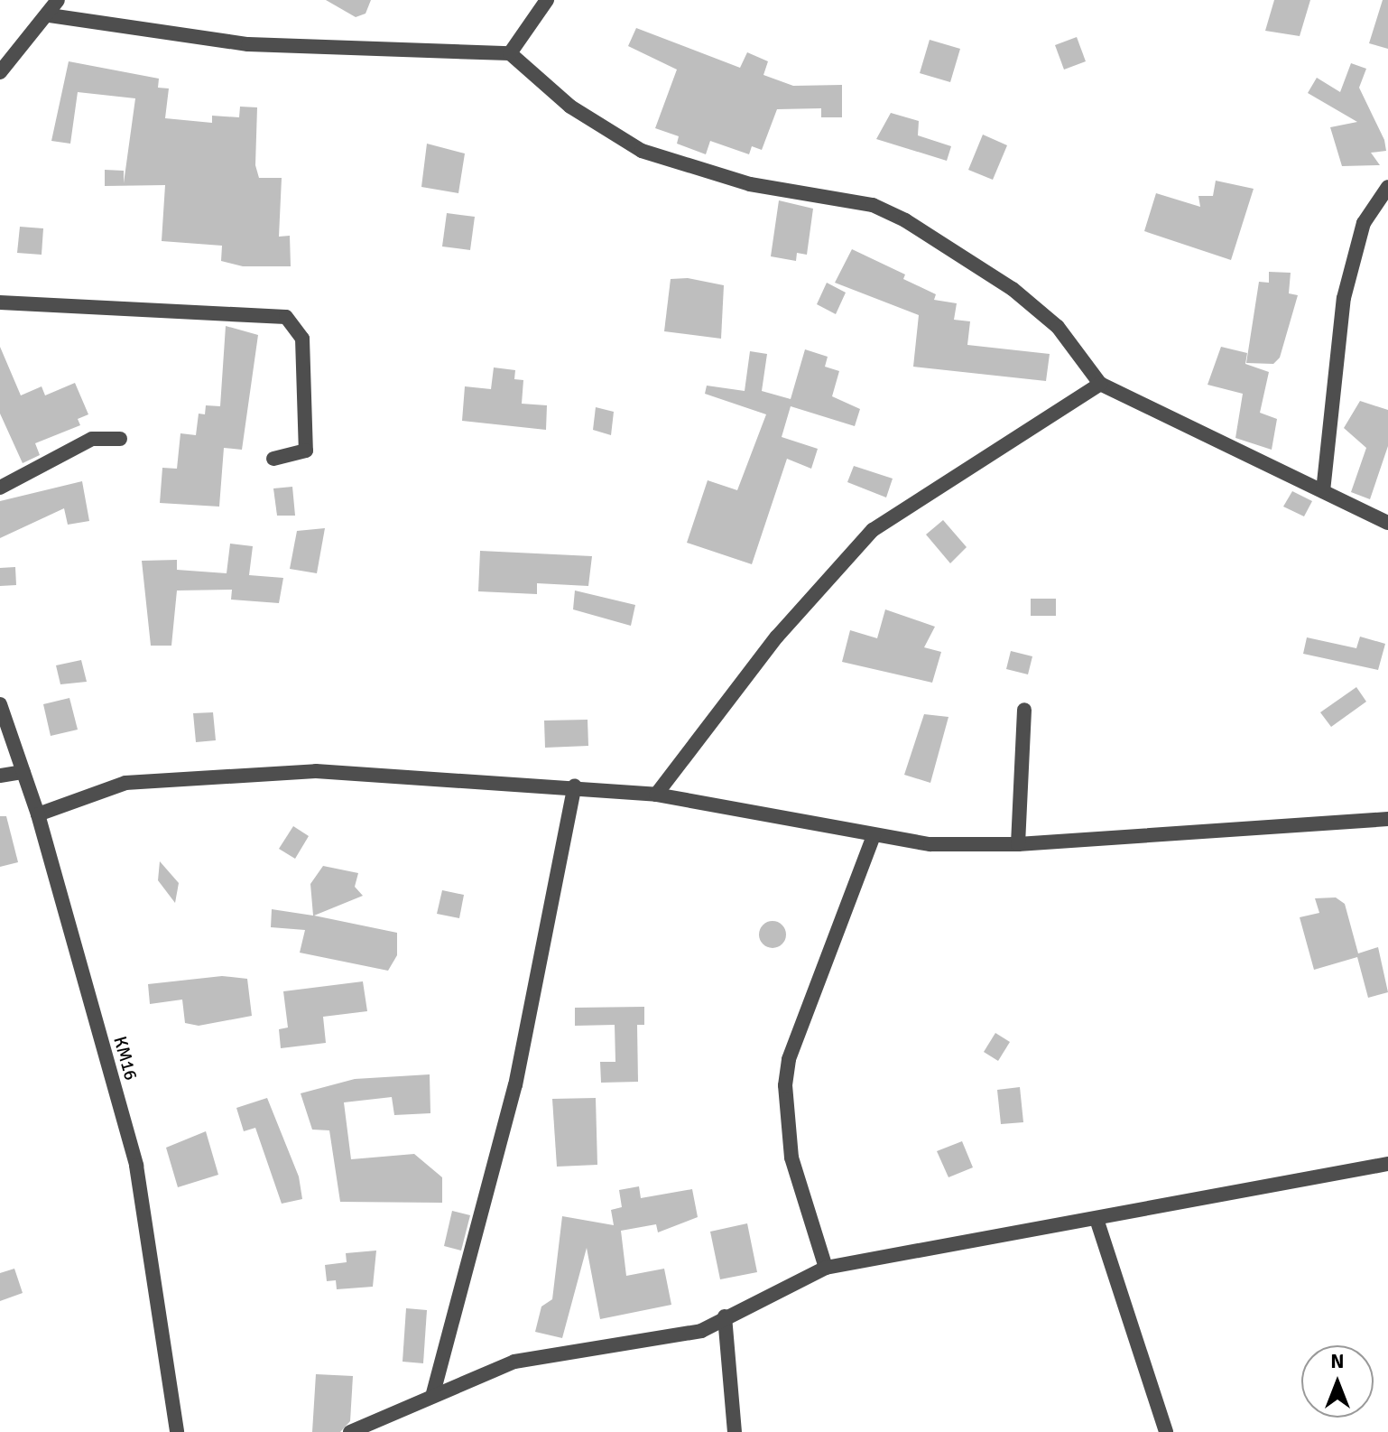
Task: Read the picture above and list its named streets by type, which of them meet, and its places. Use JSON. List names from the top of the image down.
{
  "streets": {
    "street": ["KM16"]
  },
  "north": "top"
}
